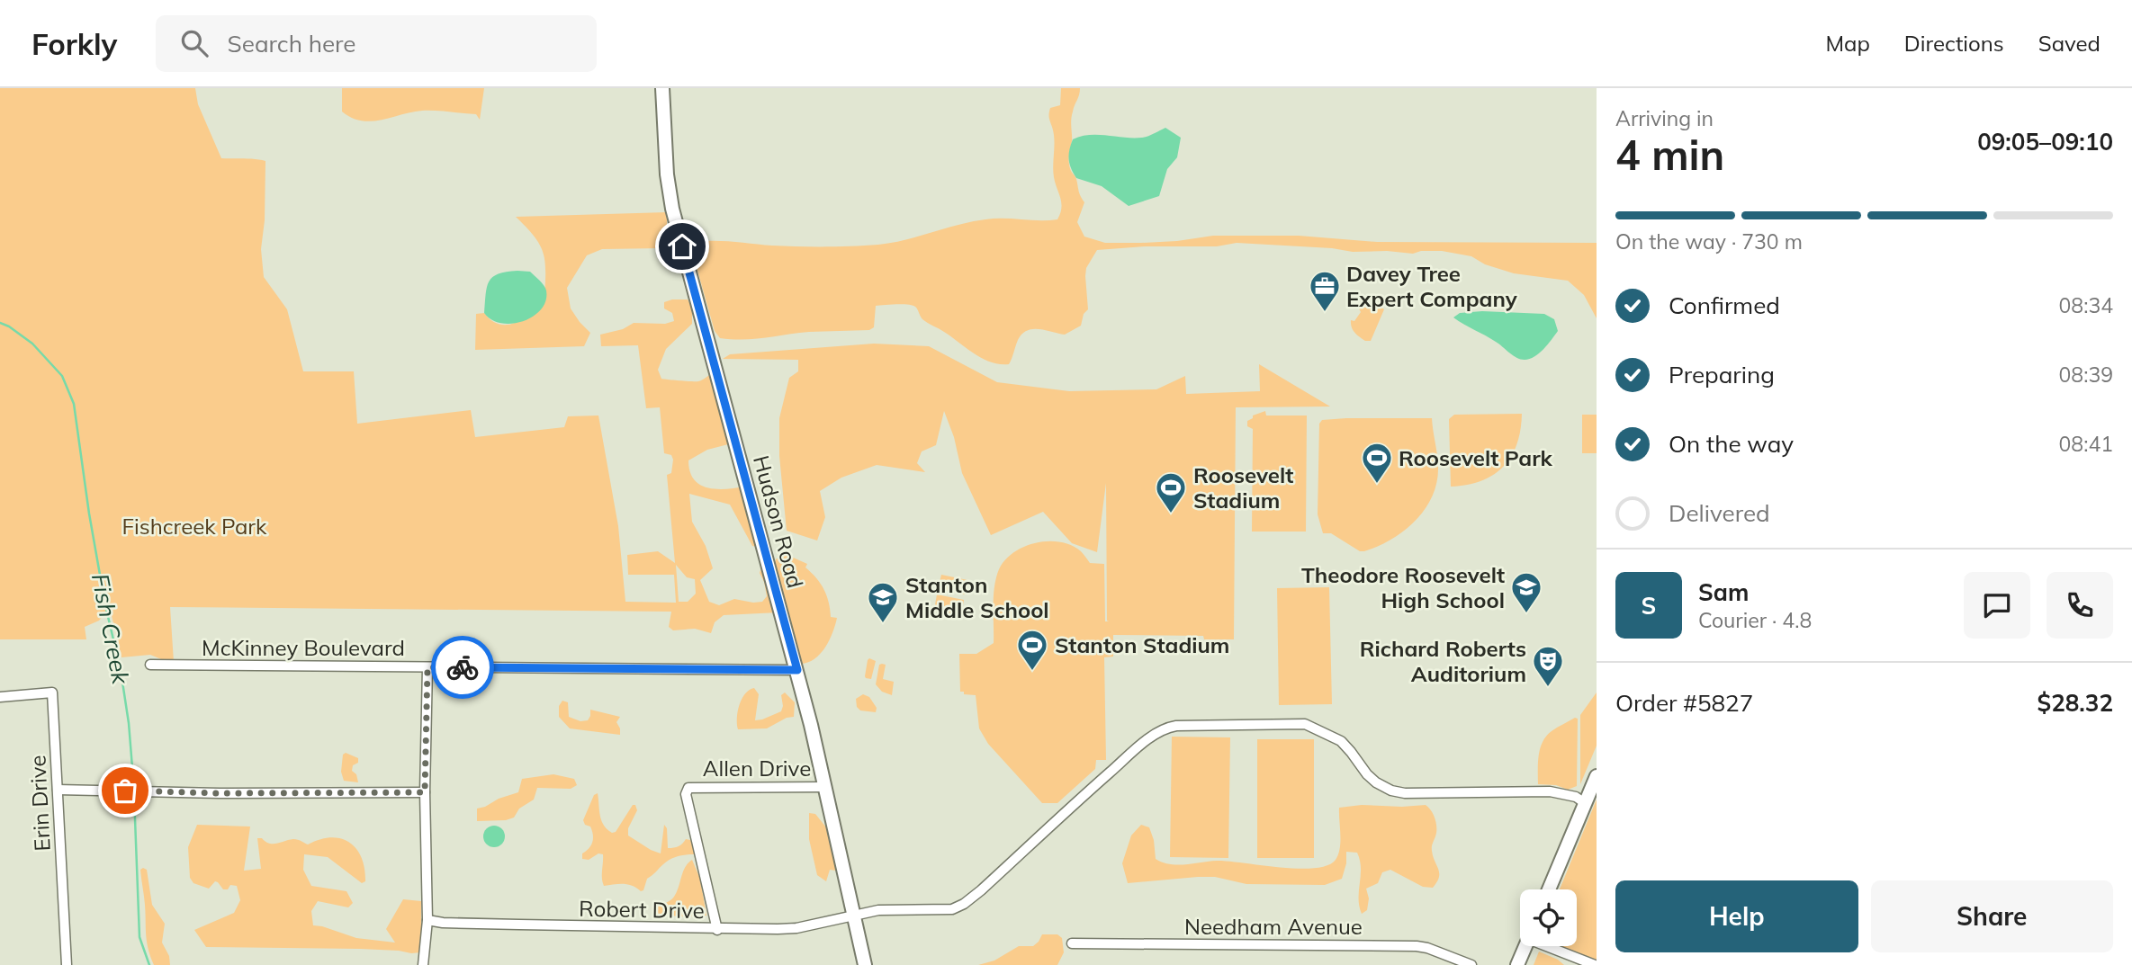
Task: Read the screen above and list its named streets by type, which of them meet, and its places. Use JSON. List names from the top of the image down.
{
  "streets": {
    "street": [
      "Hudson Road",
      "McKinney Boulevard",
      "Allen Drive",
      "Erin Drive",
      "Robert Drive",
      "Needham Avenue"
    ]
  },
  "crossings": [
    ["Hudson Road", "McKinney Boulevard"],
    ["Hudson Road", "Allen Drive"],
    ["Hudson Road", "Robert Drive"],
    ["Allen Drive", "Robert Drive"]
  ],
  "water": ["Fish Creek"],
  "parks": ["Fishcreek Park"],
  "places": {
    "office": ["Davey Tree Expert Company"],
    "sports": ["Roosevelt Park", "Roosevelt Stadium", "Stanton Stadium"],
    "school or university": ["Theodore Roosevelt High School", "Stanton Middle School"],
    "theatre": ["Richard Roberts Auditorium"]
  },
  "page": {
    "header": "Forkly",
    "search": "Search here",
    "nav": ["Map", "Directions", "Saved"],
    "heading": ["4 min", "Arriving in", "09:05–09:10"],
    "panel": [
      "Sam",
      "Courier · 4.8",
      "Order #5827",
      "$28.32"
    ],
    "bar": "On the way · 730 m",
    "list": [
      ["Confirmed", "08:34"],
      ["Preparing", "08:39"],
      ["On the way", "08:41"],
      "Delivered"
    ],
    "round": "S",
    "buttons": ["Help", "Share"]
  }
}
